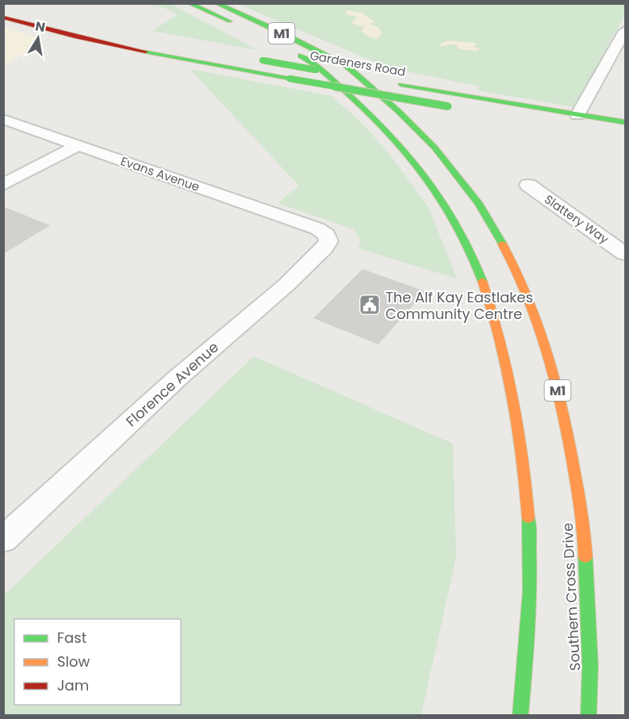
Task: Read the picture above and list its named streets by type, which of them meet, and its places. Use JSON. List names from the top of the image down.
{
  "streets": {
    "main road": ["M1", "Gardeners Road", "Southern Cross Drive"],
    "street": ["Evans Avenue", "Slattery Way", "Florence Avenue"]
  },
  "crossings": [
    ["Evans Avenue", "Florence Avenue"]
  ],
  "places": {
    "public building": ["The Alf Kay Eastlakes Community Centre"]
  },
  "legend": ["Fast", "Slow", "Jam"],
  "north": "top"
}
